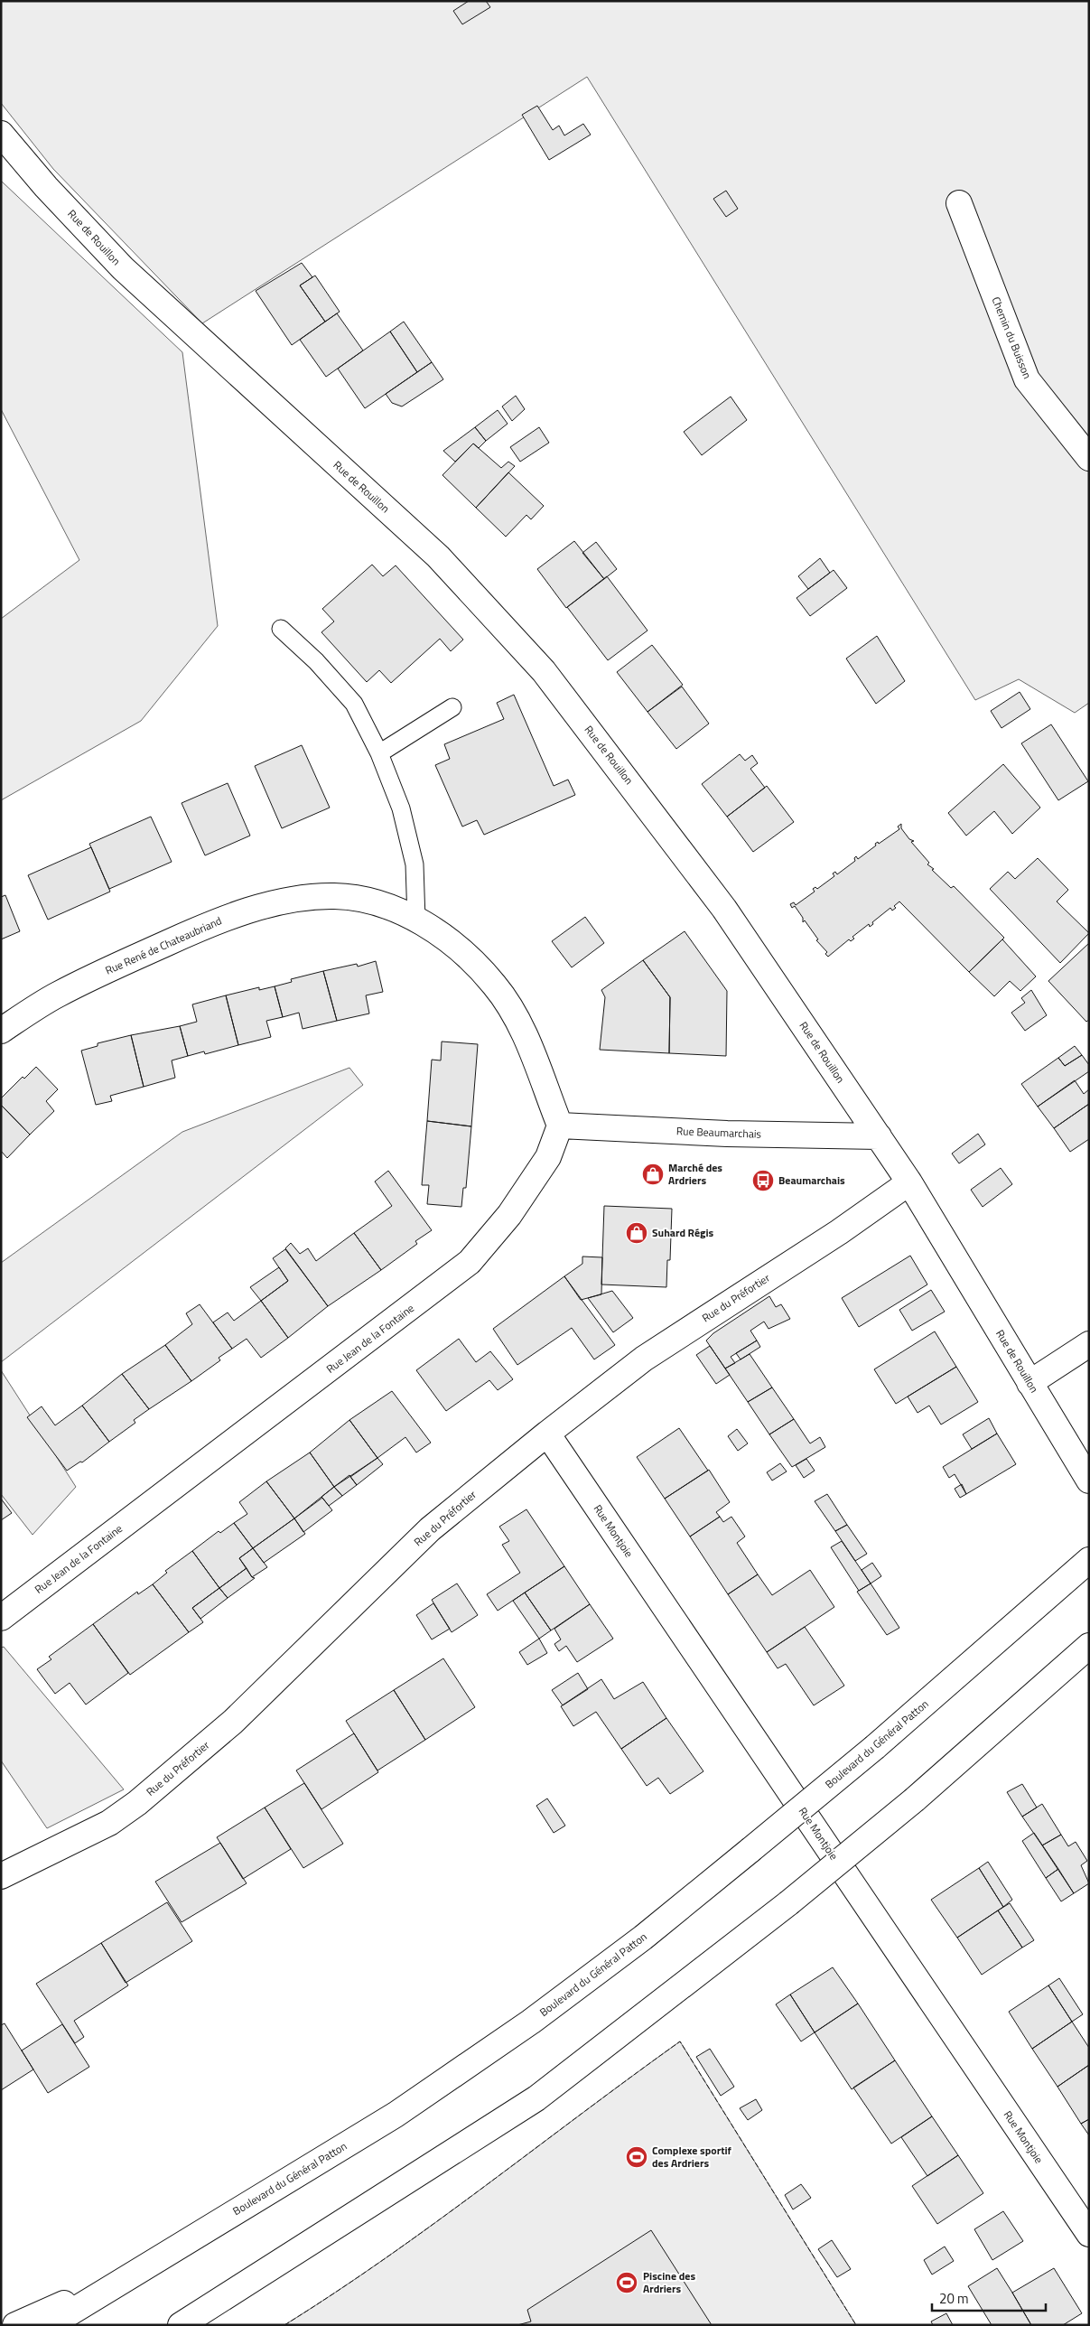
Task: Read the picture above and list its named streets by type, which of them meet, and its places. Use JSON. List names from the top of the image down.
{
  "streets": {
    "main road": [
      "Rue de Rouillon",
      "Chemin du Buisson",
      "Rue René de Chateaubriand",
      "Rue Beaumarchais",
      "Rue du Préfortier",
      "Rue Jean de la Fontaine",
      "Rue Montjoie",
      "Boulevard du Général Patton"
    ]
  },
  "crossings": [
    ["Rue de Rouillon", "Rue Beaumarchais"],
    ["Rue de Rouillon", "Rue du Préfortier"],
    ["Rue René de Chateaubriand", "Rue Beaumarchais"],
    ["Rue René de Chateaubriand", "Rue Jean de la Fontaine"],
    ["Rue Beaumarchais", "Rue Jean de la Fontaine"],
    ["Rue du Préfortier", "Rue Montjoie"]
  ],
  "places": {
    "shop": ["Marché des Ardriers", "Suhard Régis"],
    "bus stop": ["Beaumarchais"],
    "sports": ["Complexe sportif des Ardriers", "Piscine des Ardriers"]
  },
  "scale_bar": "20 m"
}
